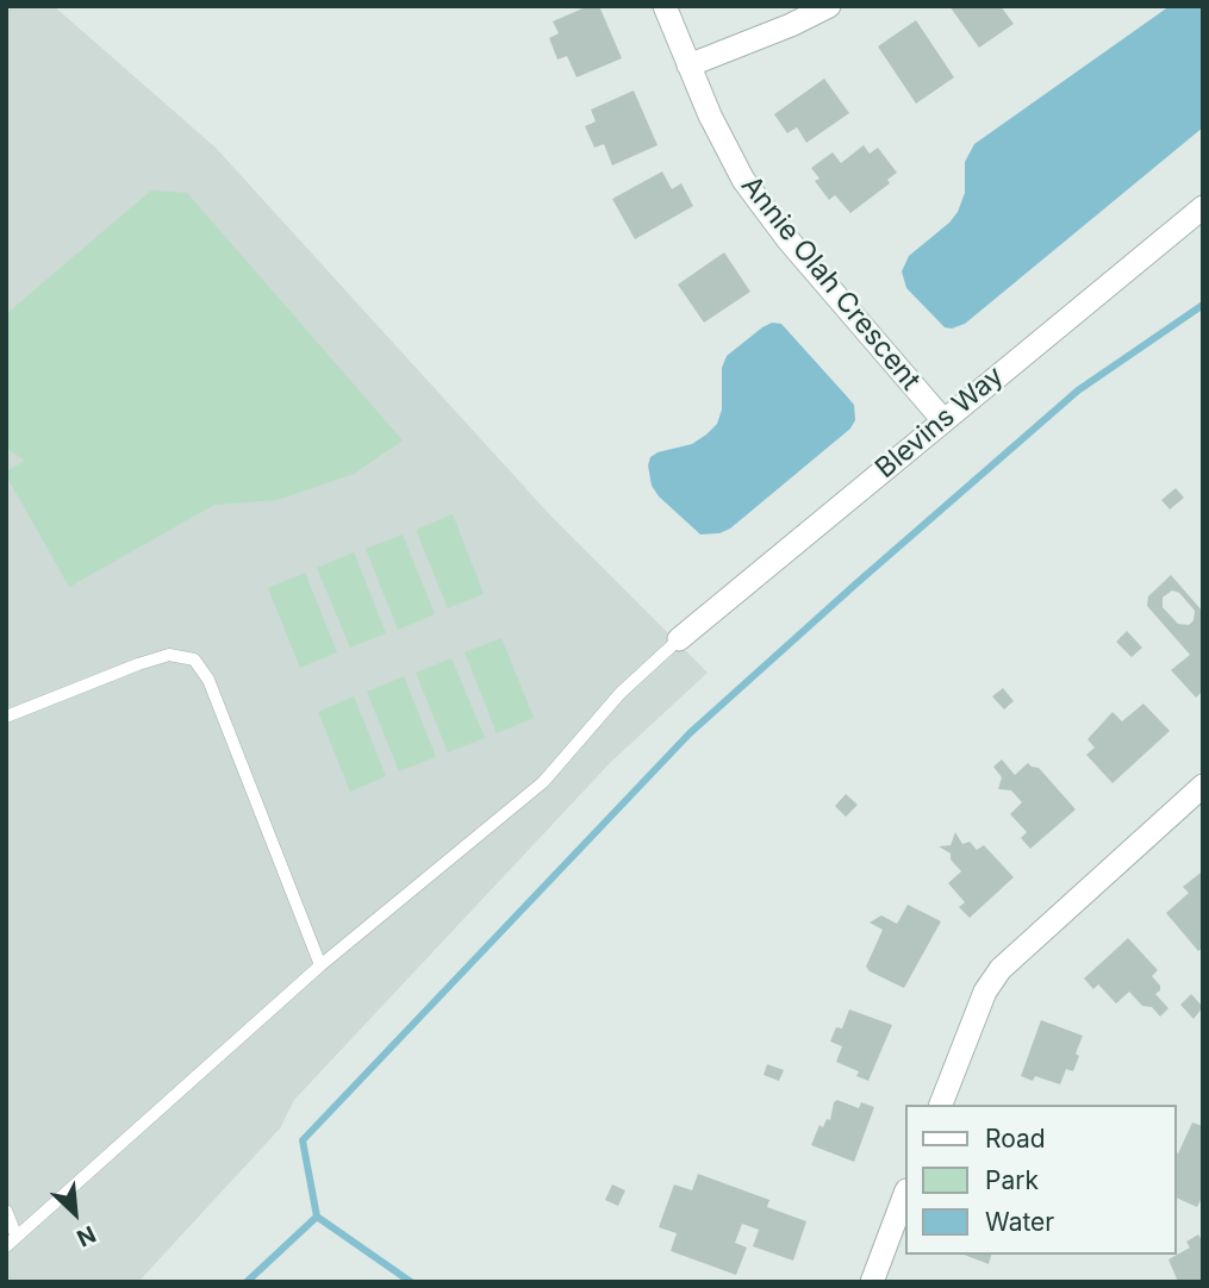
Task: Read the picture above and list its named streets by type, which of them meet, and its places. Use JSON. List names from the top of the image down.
{
  "streets": {
    "street": ["Annie Olah Crescent", "Blevins Way"]
  },
  "crossings": [
    ["Annie Olah Crescent", "Blevins Way"]
  ],
  "legend": ["Road", "Park", "Water"],
  "north": "bottom right"
}
